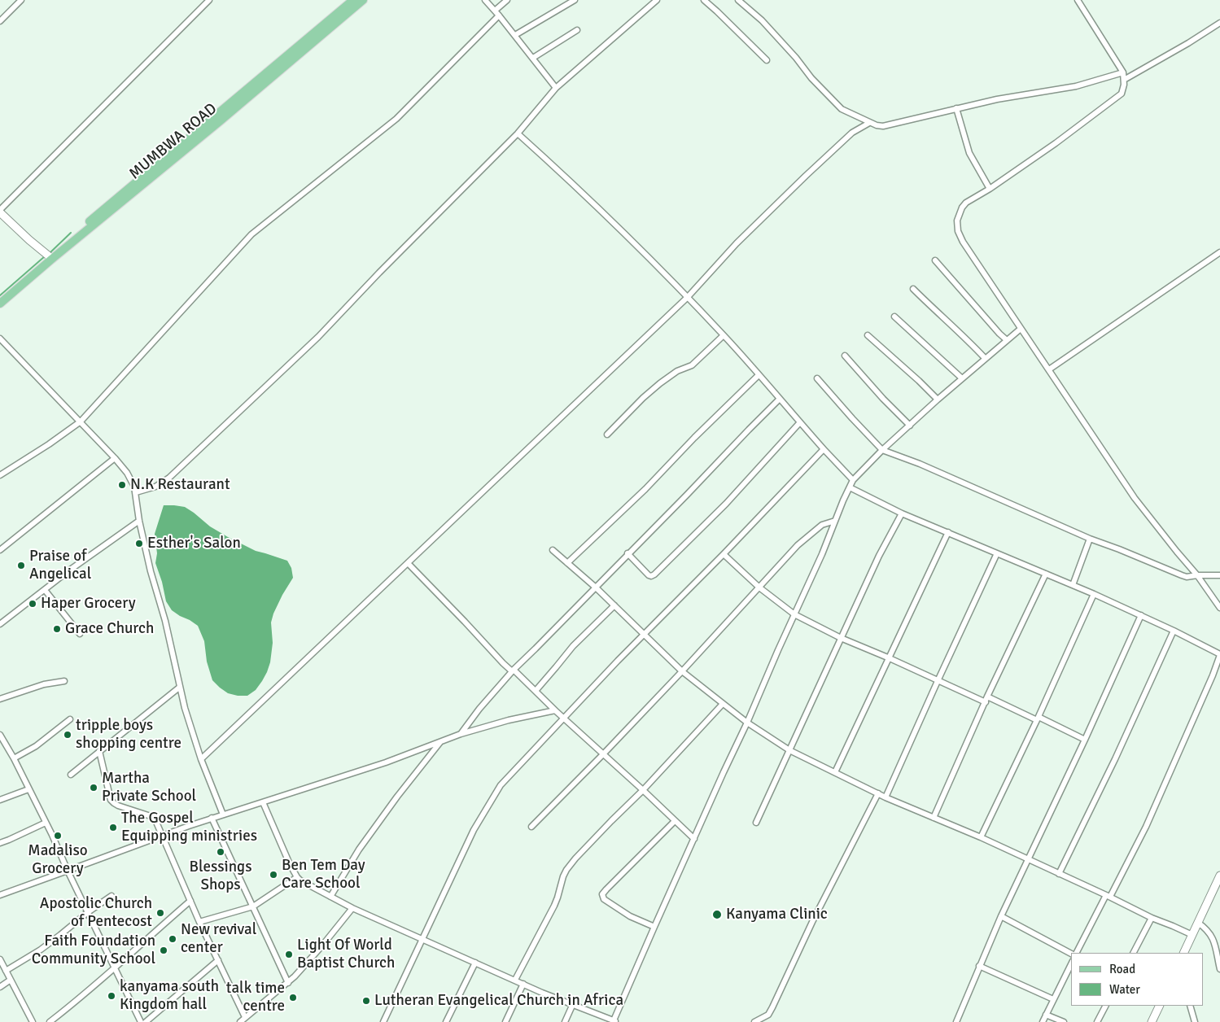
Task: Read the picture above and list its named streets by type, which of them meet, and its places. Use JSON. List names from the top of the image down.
{
  "streets": {
    "main road": ["MUMBWA ROAD"]
  },
  "places": [
    "N.K Restaurant",
    "Esther's Salon",
    "Praise of Angelical",
    "Haper Grocery",
    "Grace Church",
    "tripple boys shopping centre",
    "Martha Private School",
    "The Gospel Equipping ministries",
    "Madaliso Grocery",
    "Blessings Shops",
    "Ben Tem Day Care School",
    "Apostolic Church of Pentecost",
    "Kanyama Clinic",
    "New revival center",
    "Faith Foundation Community School",
    "Light Of World Baptist Church",
    "kanyama south Kingdom hall",
    "talk time centre",
    "Lutheran Evangelical Church in Africa"
  ],
  "legend": ["Road", "Water"]
}
